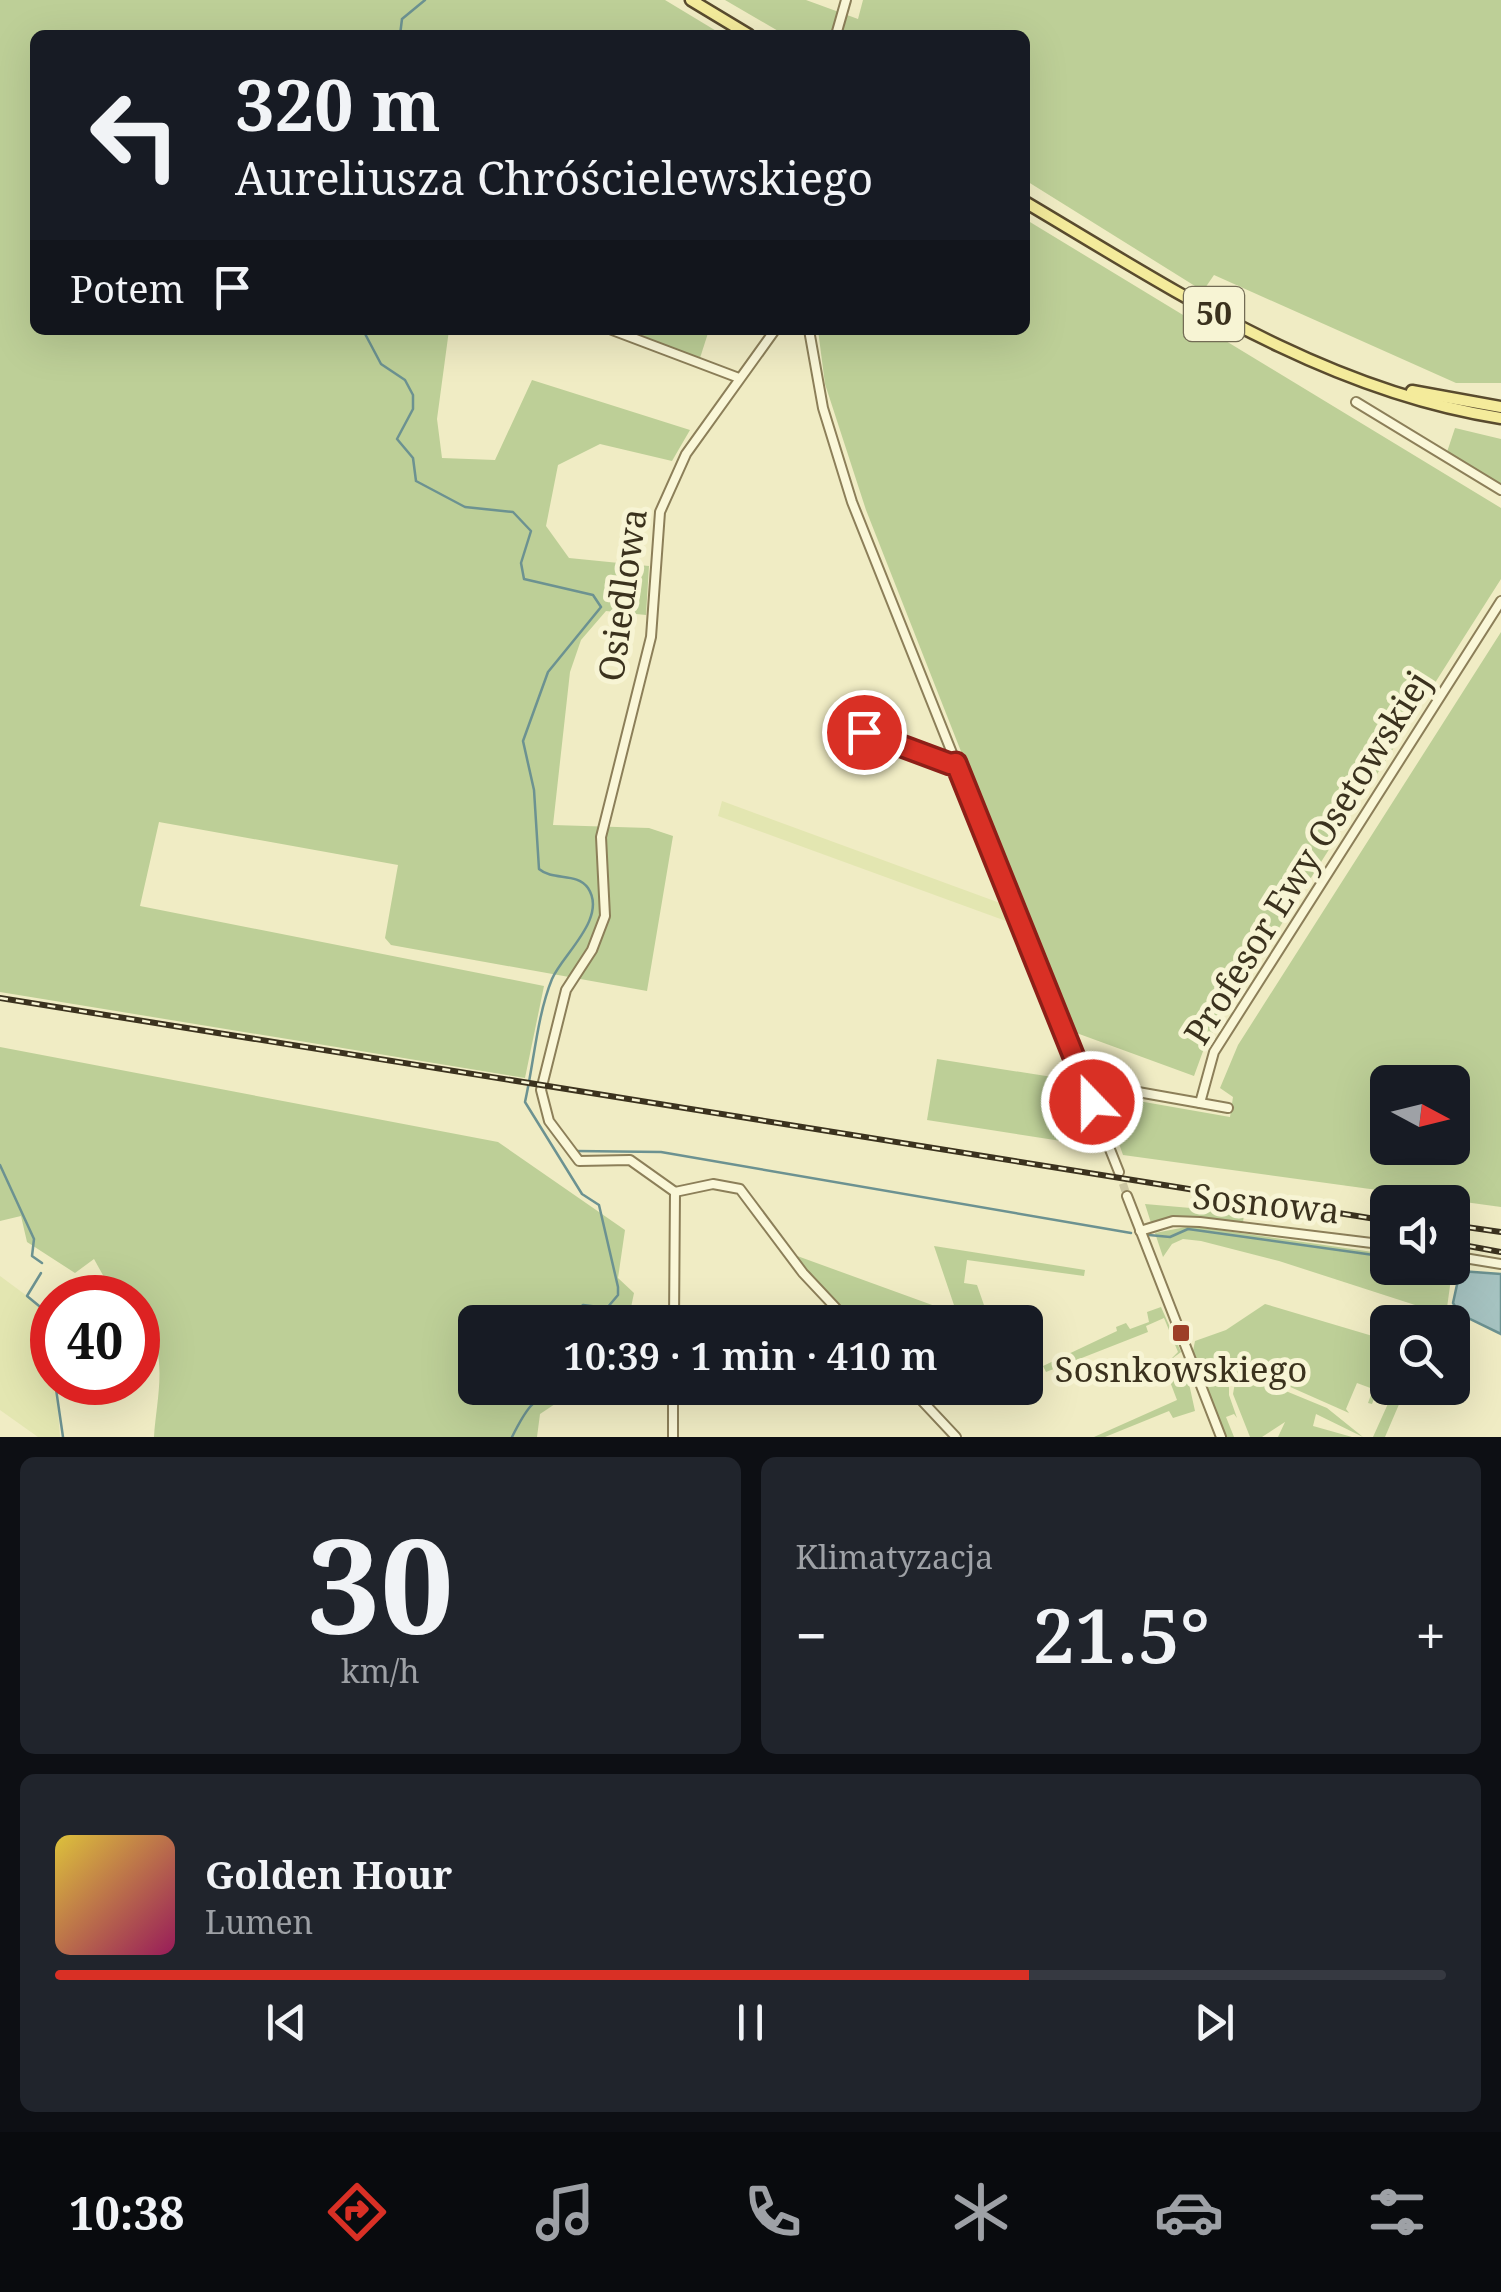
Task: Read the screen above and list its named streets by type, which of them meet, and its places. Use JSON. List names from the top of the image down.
{
  "streets": {
    "main road": ["50"],
    "street": ["Osiedlowa", "Profesor Ewy Osetowskiej", "Sosnowa"]
  },
  "places": {
    "transit": ["Sosnkowskiego"]
  },
  "north": "right",
  "page": {
    "turn": ["320 m", "Aureliusza Chróścielewskiego"],
    "then": "Potem",
    "limit": "40",
    "trip": "10:39 · 1 min · 410 m",
    "tile": [
      ["30", "km/h"],
      "Klimatyzacja"
    ],
    "heat": ["−", "21.5°", "+"],
    "song": ["Golden Hour", "Lumen"],
    "tabs": "10:38"
  }
}
